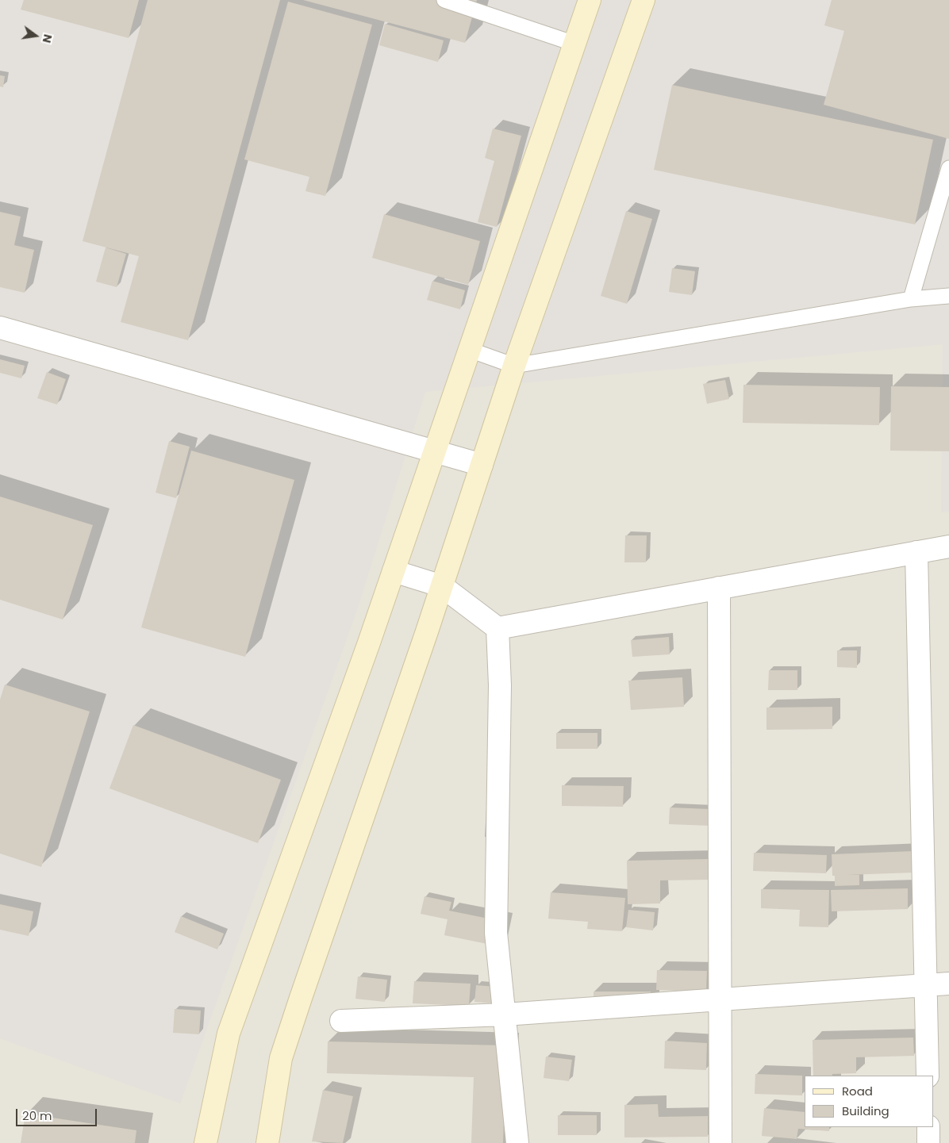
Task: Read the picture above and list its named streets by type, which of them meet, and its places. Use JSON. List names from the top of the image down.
{
  "legend": ["Road", "Building"],
  "scale_bar": "20 m",
  "north": "right"
}
